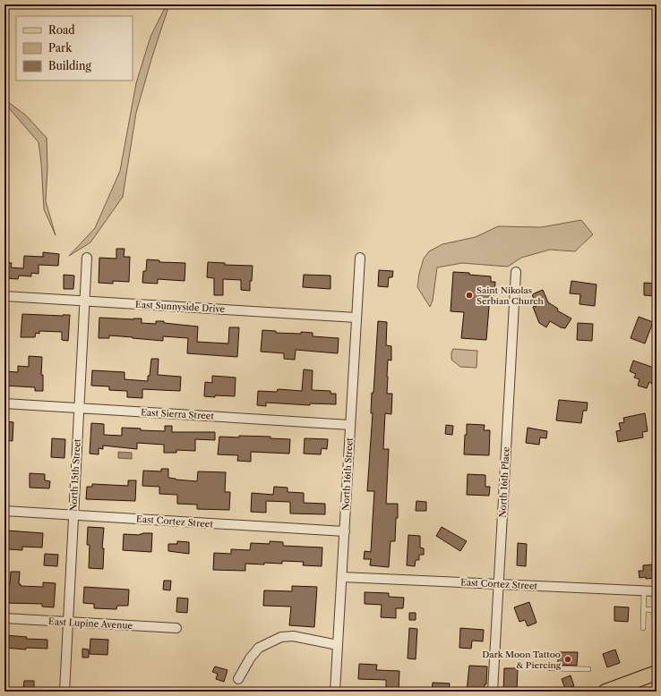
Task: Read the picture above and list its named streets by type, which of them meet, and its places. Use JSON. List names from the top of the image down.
{
  "streets": {
    "street": [
      "East Sunnyside Drive",
      "East Sierra Street",
      "North 16th Street",
      "North 15th Street",
      "North 16th Place",
      "East Cortez Street",
      "East Lupine Avenue"
    ]
  },
  "crossings": [
    ["East Sunnyside Drive", "North 16th Street"],
    ["East Sunnyside Drive", "North 15th Street"],
    ["East Sierra Street", "North 16th Street"],
    ["East Sierra Street", "North 15th Street"],
    ["North 16th Street", "East Cortez Street"],
    ["North 15th Street", "East Cortez Street"],
    ["North 15th Street", "East Lupine Avenue"],
    ["North 16th Place", "East Cortez Street"]
  ],
  "places": ["Saint Nikolas Serbian Church", "Dark Moon Tattoo & Piercing"],
  "legend": ["Road", "Park", "Building"]
}
